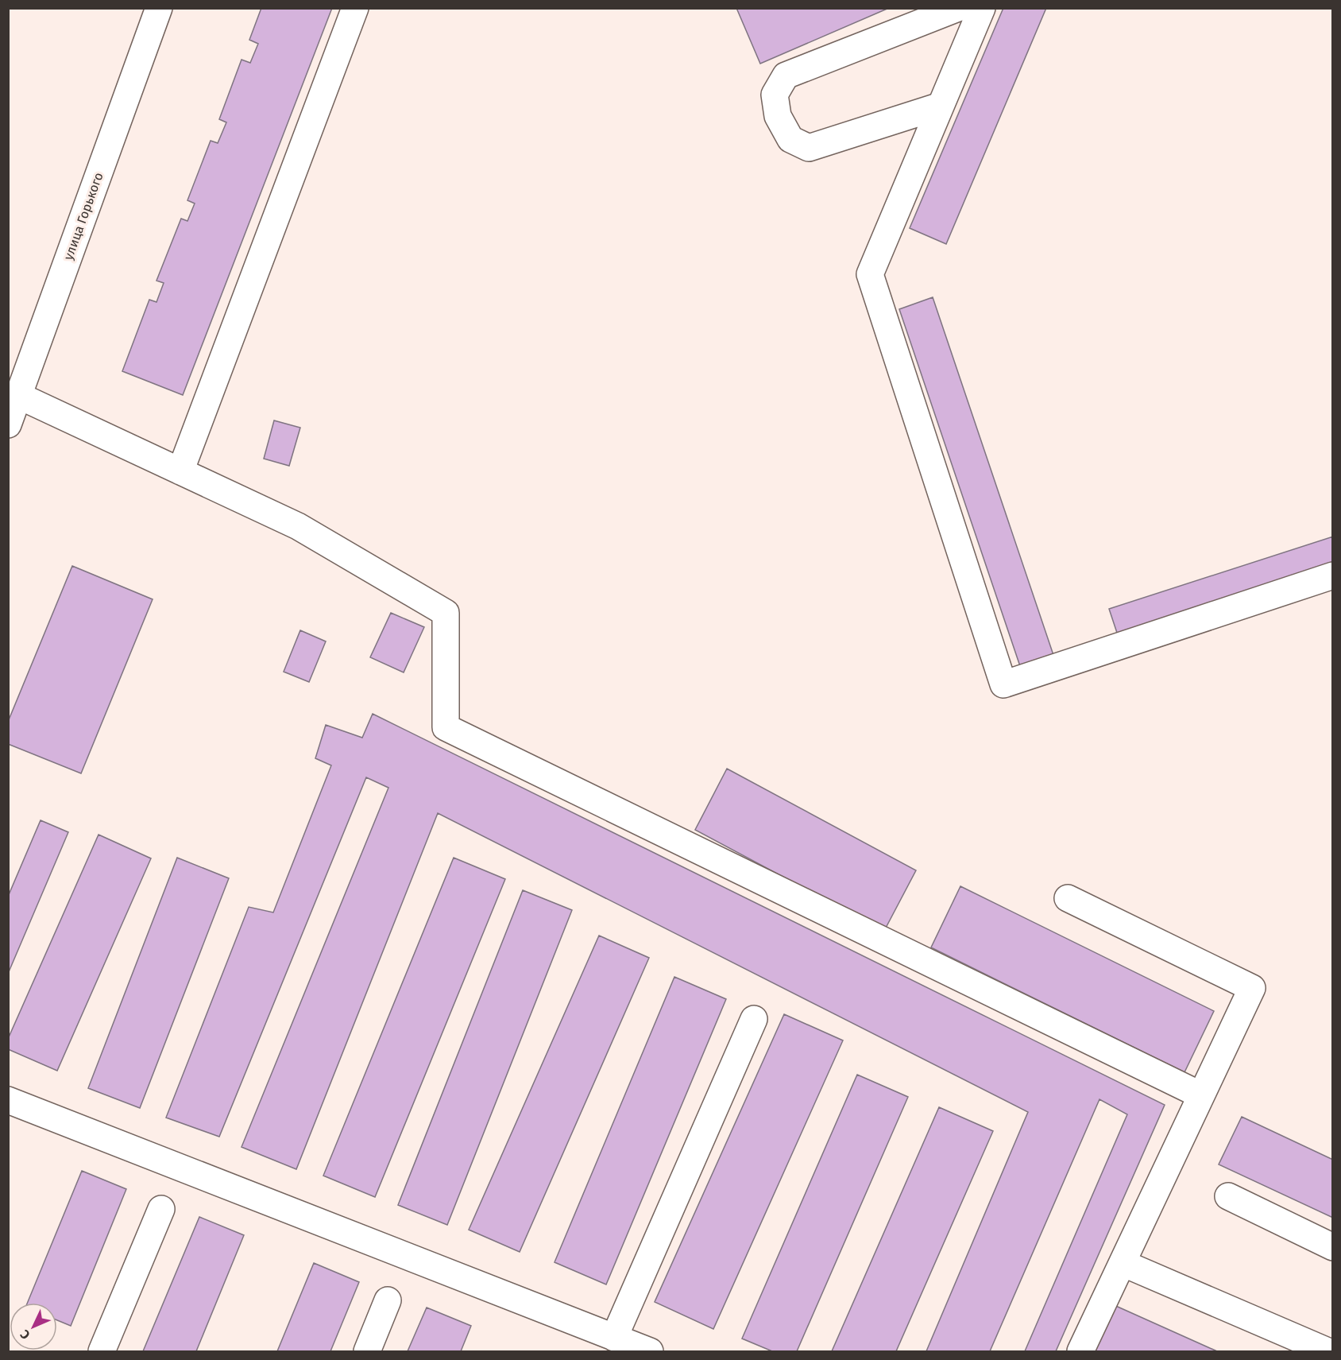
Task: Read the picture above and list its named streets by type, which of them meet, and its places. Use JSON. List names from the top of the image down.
{
  "streets": {
    "street": ["улица Горького"]
  },
  "north": "bottom left"
}
